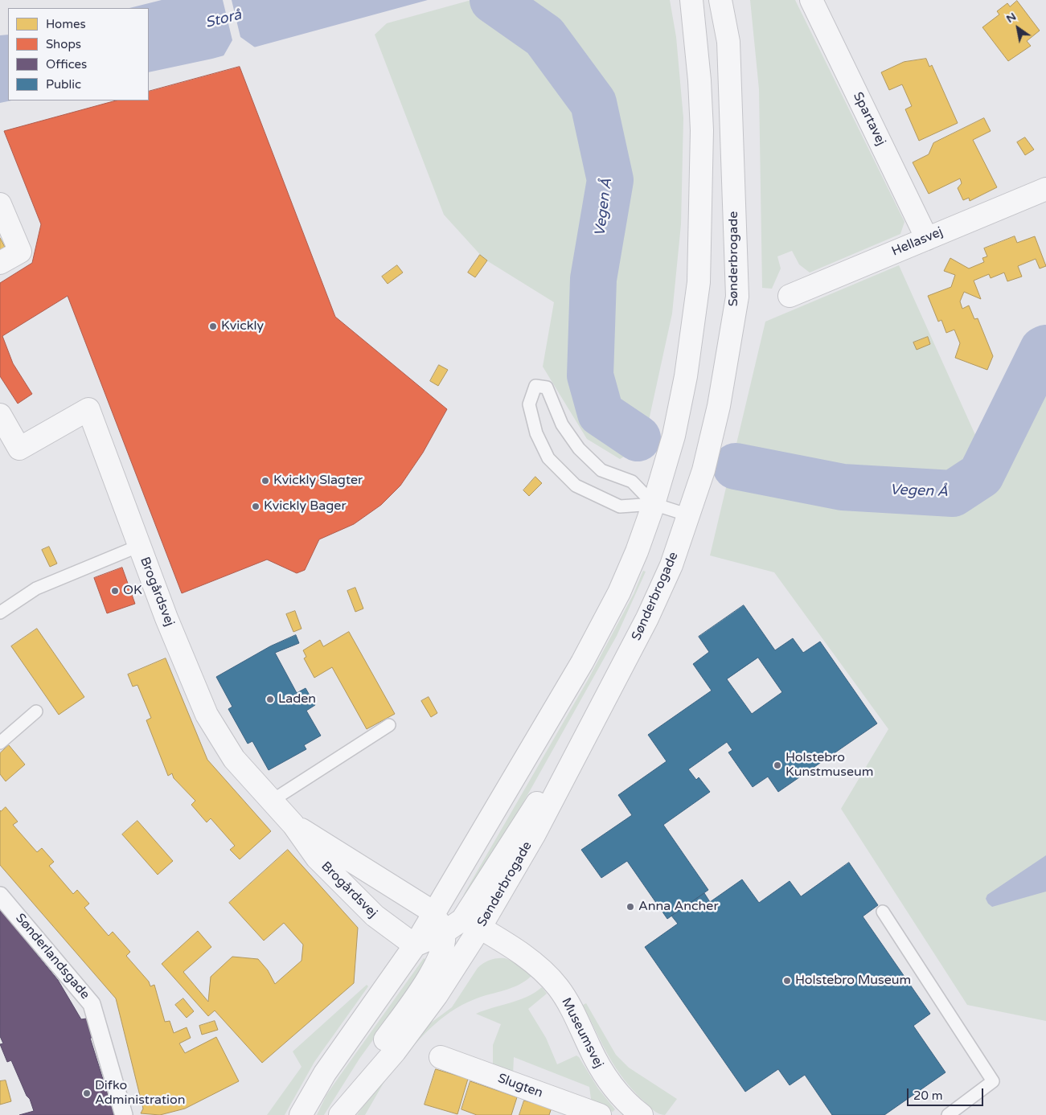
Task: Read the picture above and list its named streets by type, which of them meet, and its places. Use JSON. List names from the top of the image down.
{
  "streets": {
    "street": [
      "Spartavej",
      "Hellasvej",
      "Sønderbrogade",
      "Brogårdsvej",
      "Sønderlandsgade",
      "Museumsvej",
      "Slugten"
    ]
  },
  "crossings": [
    ["Spartavej", "Hellasvej"],
    ["Sønderbrogade", "Museumsvej"]
  ],
  "water": ["Storå", "Vegen Å"],
  "places": [
    "Kvickly",
    "Kvickly Slagter",
    "Kvickly Bager",
    "OK",
    "Laden",
    "Holstebro Kunstmuseum",
    "Anna Ancher",
    "Holstebro Museum",
    "Difko Administration"
  ],
  "legend": [
    "Homes",
    "Shops",
    "Offices",
    "Public"
  ],
  "scale_bar": "20 m",
  "north": "top left"
}
